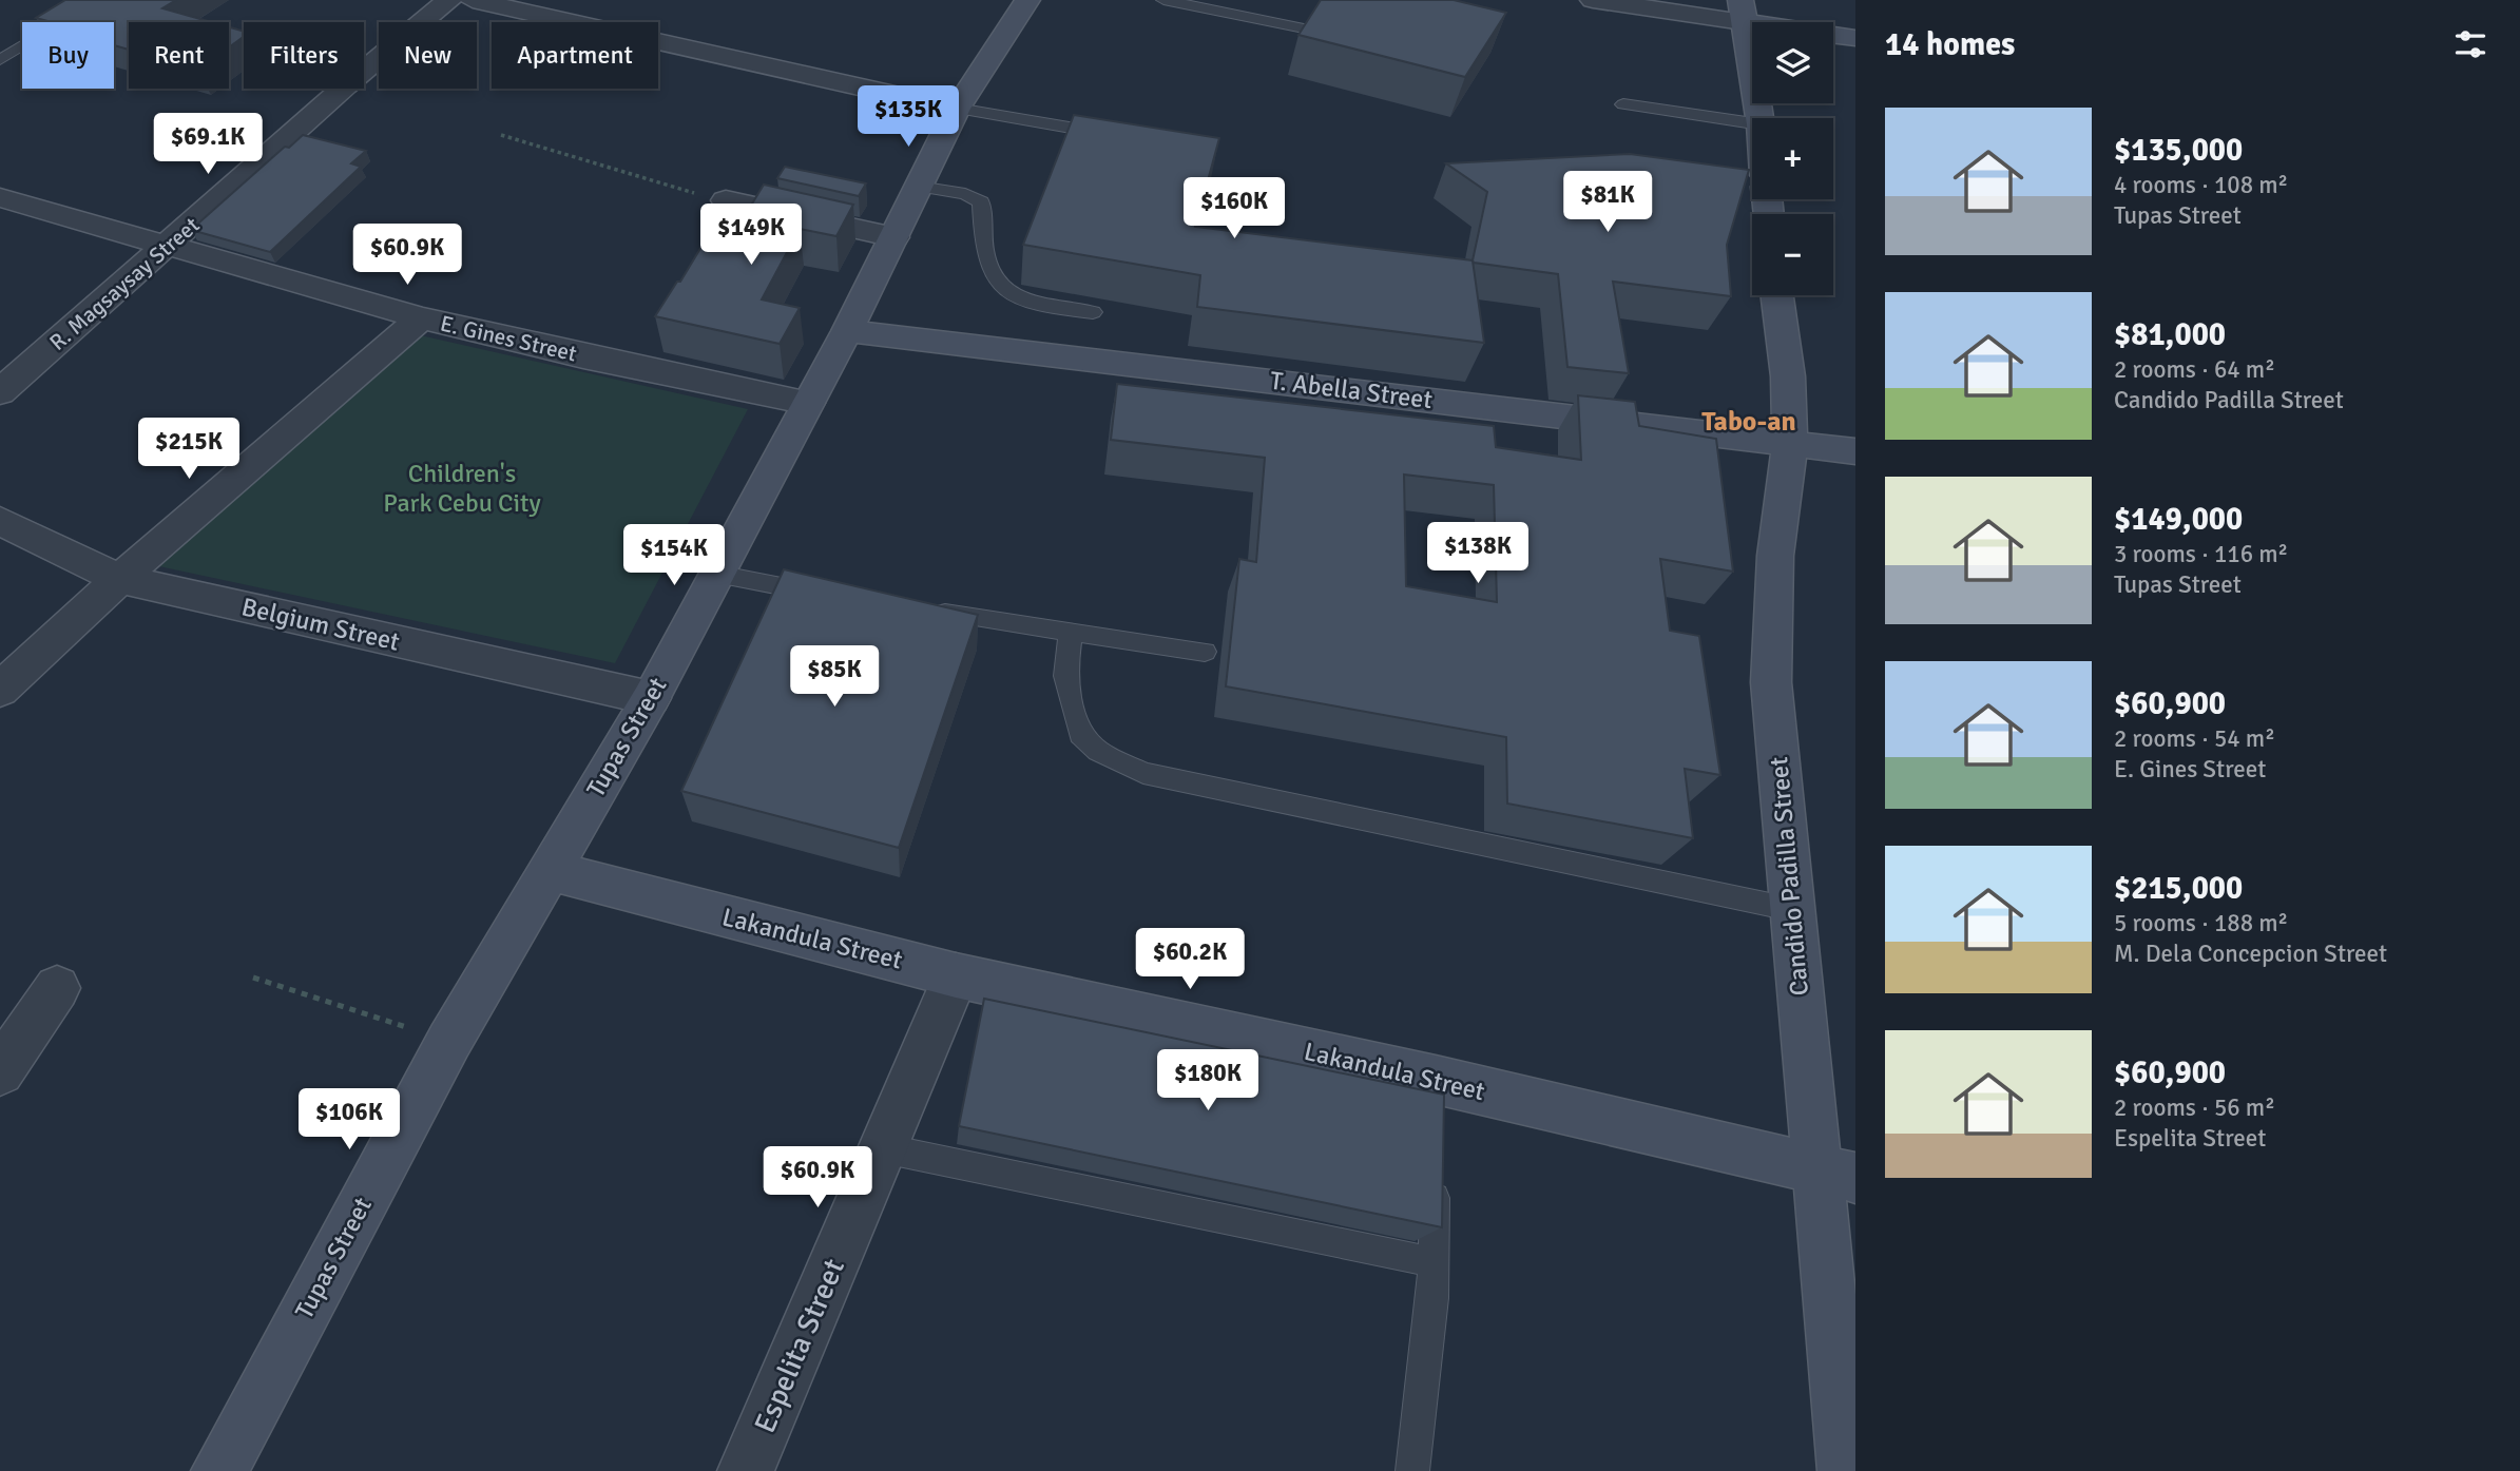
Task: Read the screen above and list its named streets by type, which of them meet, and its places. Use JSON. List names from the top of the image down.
{
  "streets": {
    "street": [
      "R. Magsaysay Street",
      "E. Gines Street",
      "T. Abella Street",
      "Belgium Street",
      "Tupas Street",
      "Candido Padilla Street",
      "Lakandula Street",
      "Espelita Street"
    ]
  },
  "crossings": [
    ["R. Magsaysay Street", "E. Gines Street"],
    ["E. Gines Street", "Tupas Street"],
    ["T. Abella Street", "Tupas Street"],
    ["T. Abella Street", "Candido Padilla Street"],
    ["Belgium Street", "Tupas Street"],
    ["Tupas Street", "Lakandula Street"],
    ["Candido Padilla Street", "Lakandula Street"],
    ["Lakandula Street", "Espelita Street"]
  ],
  "districts": ["Tabo-an"],
  "parks": ["Children's Park Cebu City"],
  "page": {
    "heading": "14 homes",
    "map_buttons": ["+", "−"],
    "chip": [
      "Buy",
      "Rent",
      "Filters",
      "New",
      "Apartment"
    ],
    "price": [
      "$135K",
      "$69.1K",
      "$81K",
      "$160K",
      "$149K",
      "$60.9K",
      "$215K",
      "$138K",
      "$154K",
      "$85K",
      "$60.2K",
      "$180K",
      "$106K",
      "$60.9K"
    ],
    "list": [
      {
        "name": "$135,000",
        "note": "4 rooms · 108 m² · Tupas Street"
      },
      {
        "name": "$81,000",
        "note": "2 rooms · 64 m² · Candido Padilla Street"
      },
      {
        "name": "$149,000",
        "note": "3 rooms · 116 m² · Tupas Street"
      },
      {
        "name": "$60,900",
        "note": "2 rooms · 54 m² · E. Gines Street"
      },
      {
        "name": "$215,000",
        "note": "5 rooms · 188 m² · M. Dela Concepcion Street"
      },
      {
        "name": "$60,900",
        "note": "2 rooms · 56 m² · Espelita Street"
      }
    ]
  }
}
